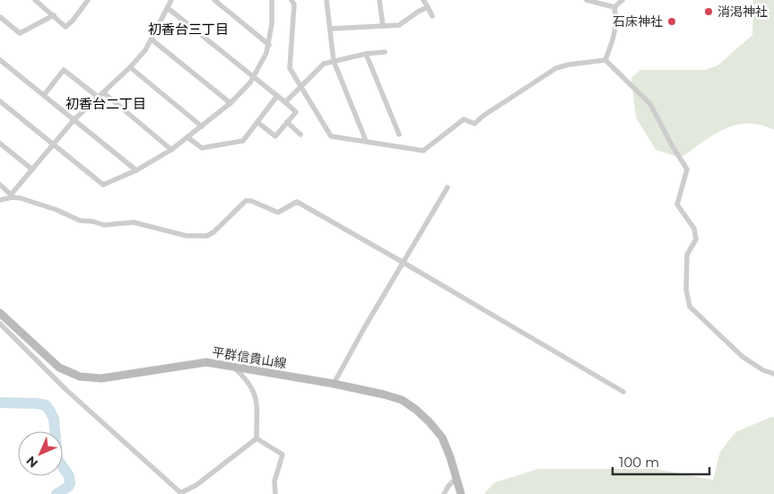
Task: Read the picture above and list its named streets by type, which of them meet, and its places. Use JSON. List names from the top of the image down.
{
  "streets": {
    "main road": ["平群信貴山線"]
  },
  "districts": ["初香台三丁目", "初香台二丁目"],
  "places": ["消渇神社", "石床神社"],
  "scale_bar": "100 m",
  "north": "bottom left"
}
